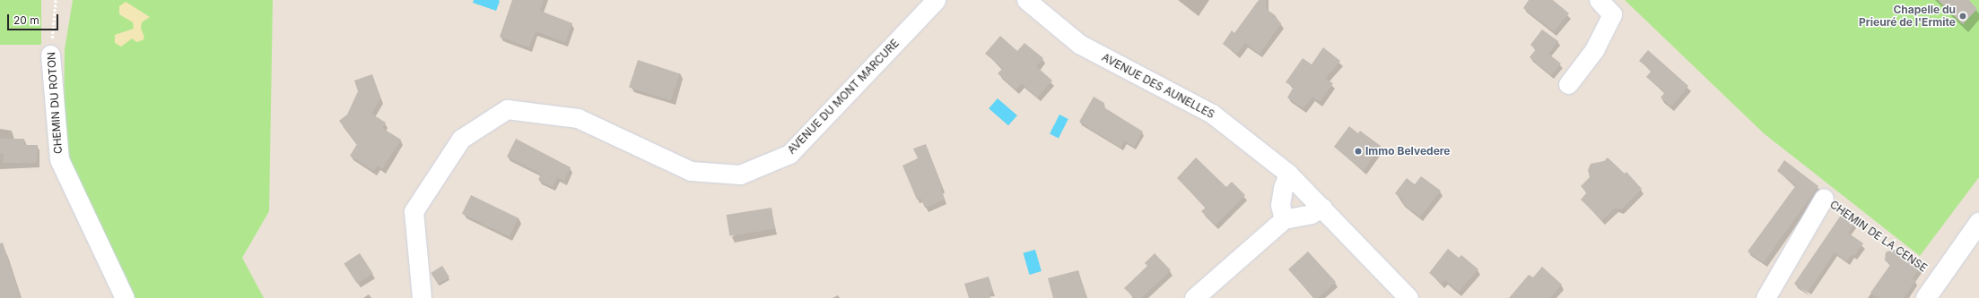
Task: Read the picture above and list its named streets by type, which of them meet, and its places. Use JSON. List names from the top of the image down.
{
  "streets": {
    "street": [
      "AVENUE DES AUNELLES",
      "AVENUE DU MONT MARCURE",
      "CHEMIN DU ROTON",
      "CHEMIN DE LA CENSE"
    ]
  },
  "places": ["Chapelle du Prieuré de l'Ermite", "Immo Belvedere"],
  "scale_bar": "20 m"
}
